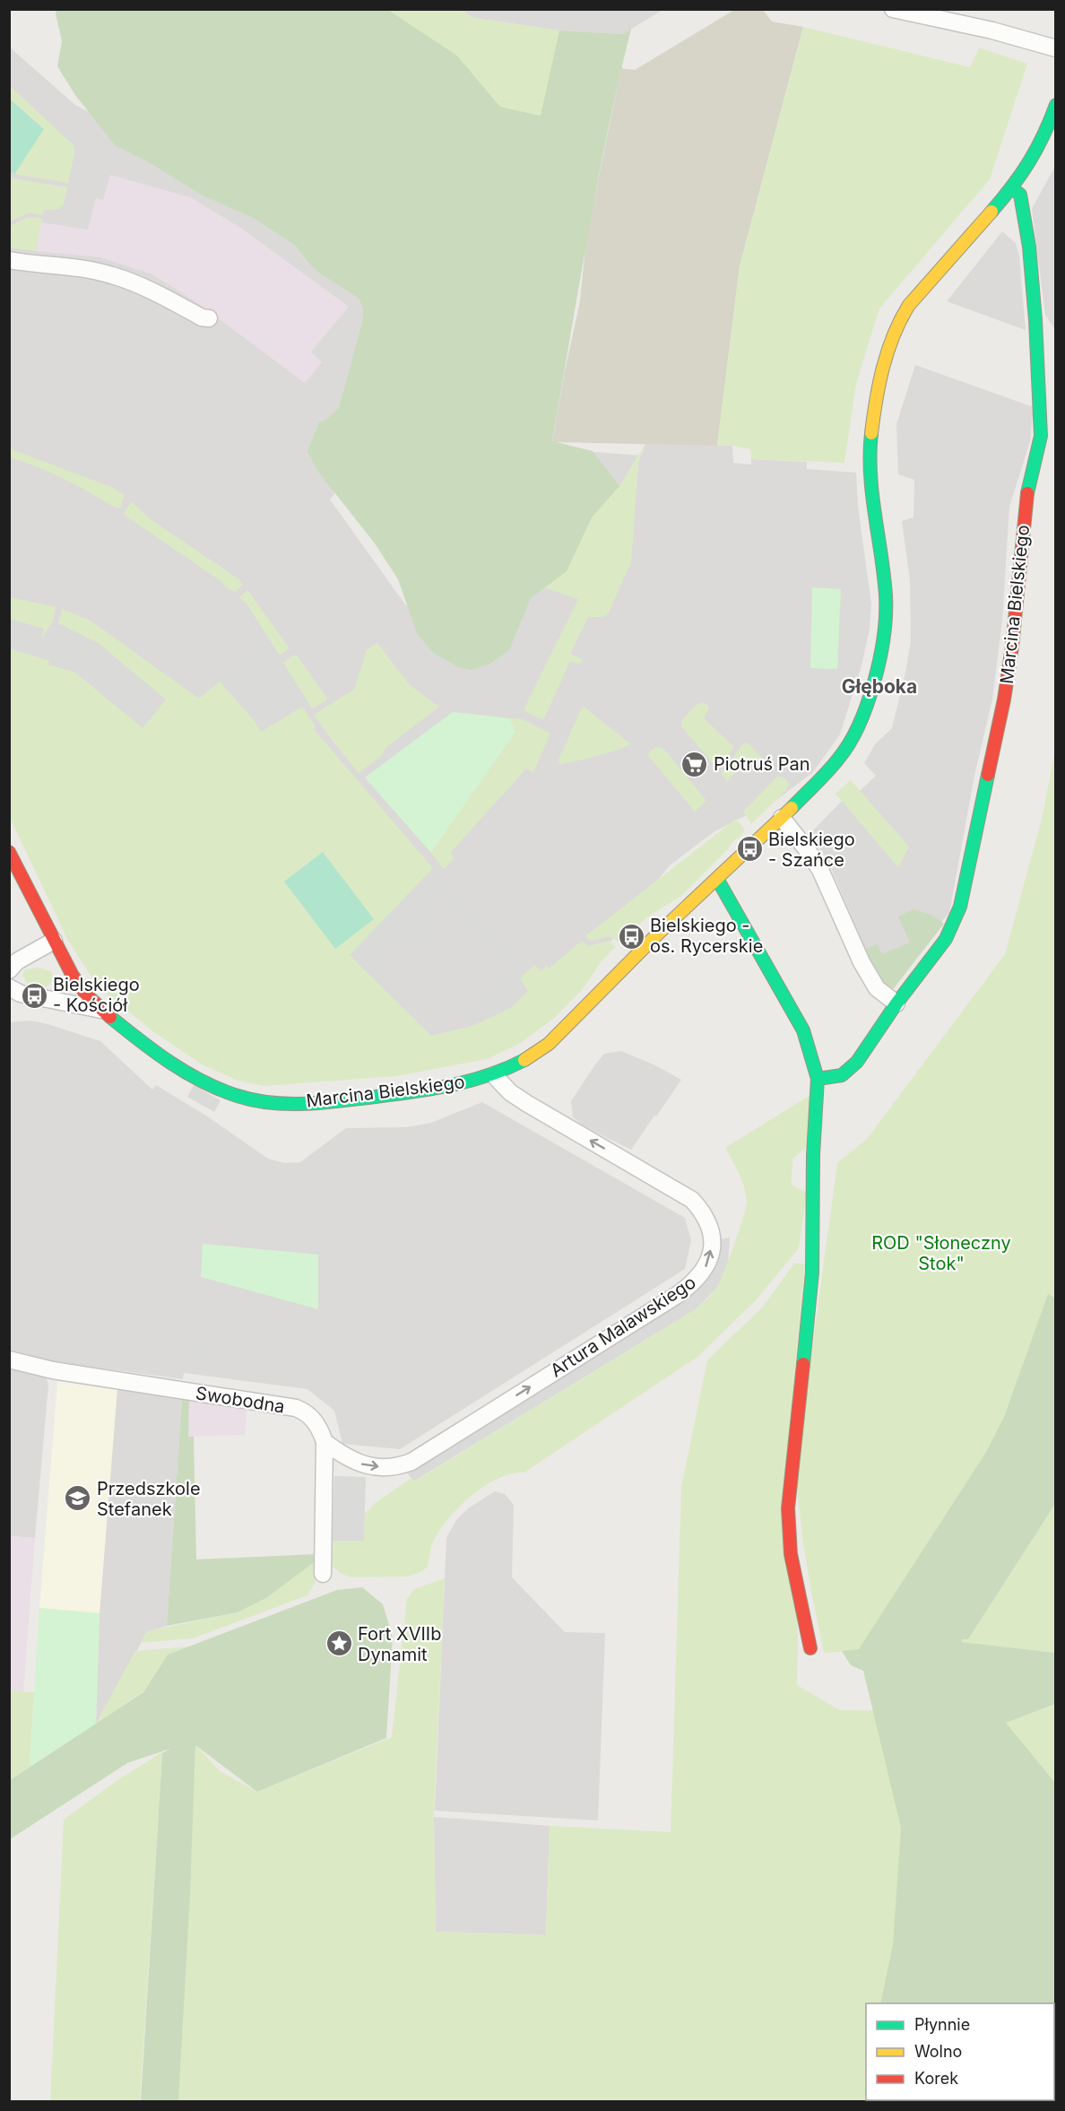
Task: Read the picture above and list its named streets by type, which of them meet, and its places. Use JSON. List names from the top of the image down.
{
  "streets": {
    "street": ["Marcina Bielskiego", "Artura Malawskiego", "Swobodna"]
  },
  "crossings": [
    ["Marcina Bielskiego", "Artura Malawskiego"],
    ["Artura Malawskiego", "Swobodna"]
  ],
  "districts": ["Głęboka"],
  "parks": ["ROD \"Słoneczny Stok\""],
  "places": {
    "supermarket": ["Piotruś Pan"],
    "bus stop": ["Bielskiego - Szańce", "Bielskiego - os. Rycerskie", "Bielskiego - Kościół"],
    "school or university": ["Przedszkole Stefanek"],
    "place": ["Fort XVIIb Dynamit"]
  },
  "legend": ["Płynnie", "Wolno", "Korek"]
}
